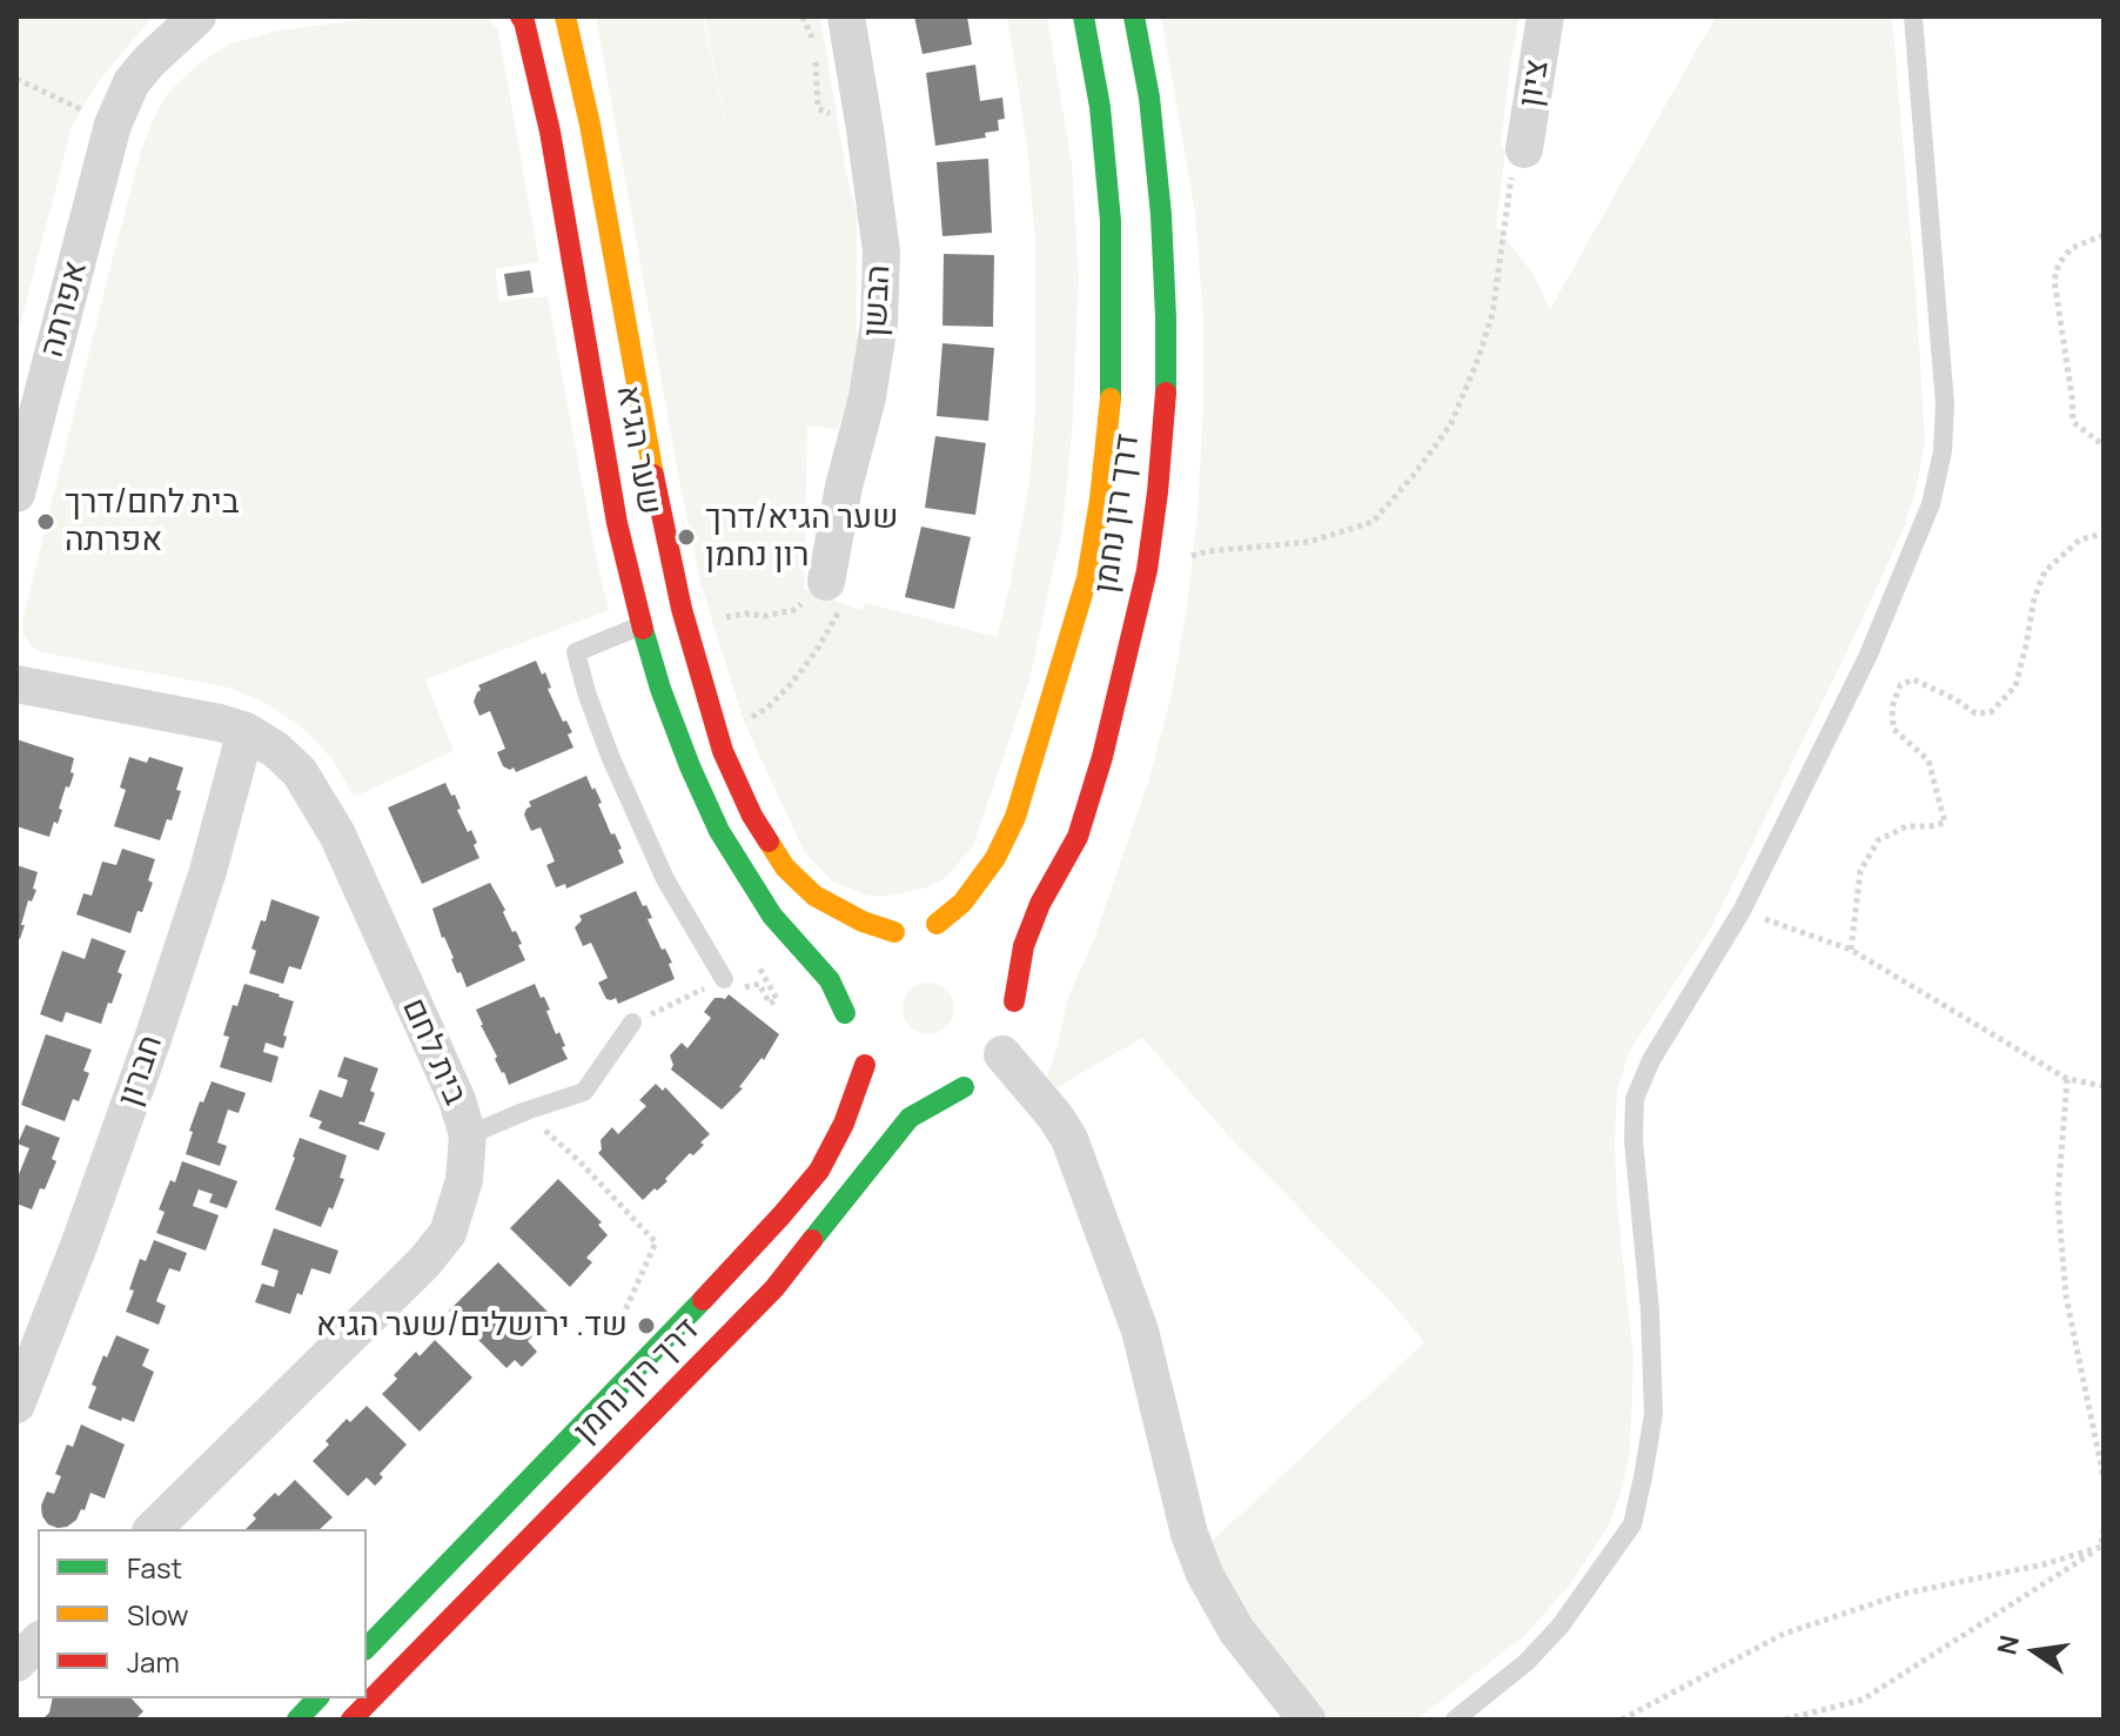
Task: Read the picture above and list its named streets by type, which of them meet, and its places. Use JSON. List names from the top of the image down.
{
  "streets": {
    "main road": ["שער הגיא", "דרך רון נחמן"],
    "street": [
      "ציון",
      "הבשן",
      "אפרתה",
      "בית לחם",
      "חברון"
    ]
  },
  "crossings": [
    ["שער הגיא", "דרך רון נחמן"],
    ["בית לחם", "חברון"]
  ],
  "places": ["בית לחם/דרך אפרתה", "שער הגיא/דרך רון נחמן", "שד. ירושלים/שער הגיא"],
  "legend": ["Fast", "Slow", "Jam"],
  "north": "left"
}
